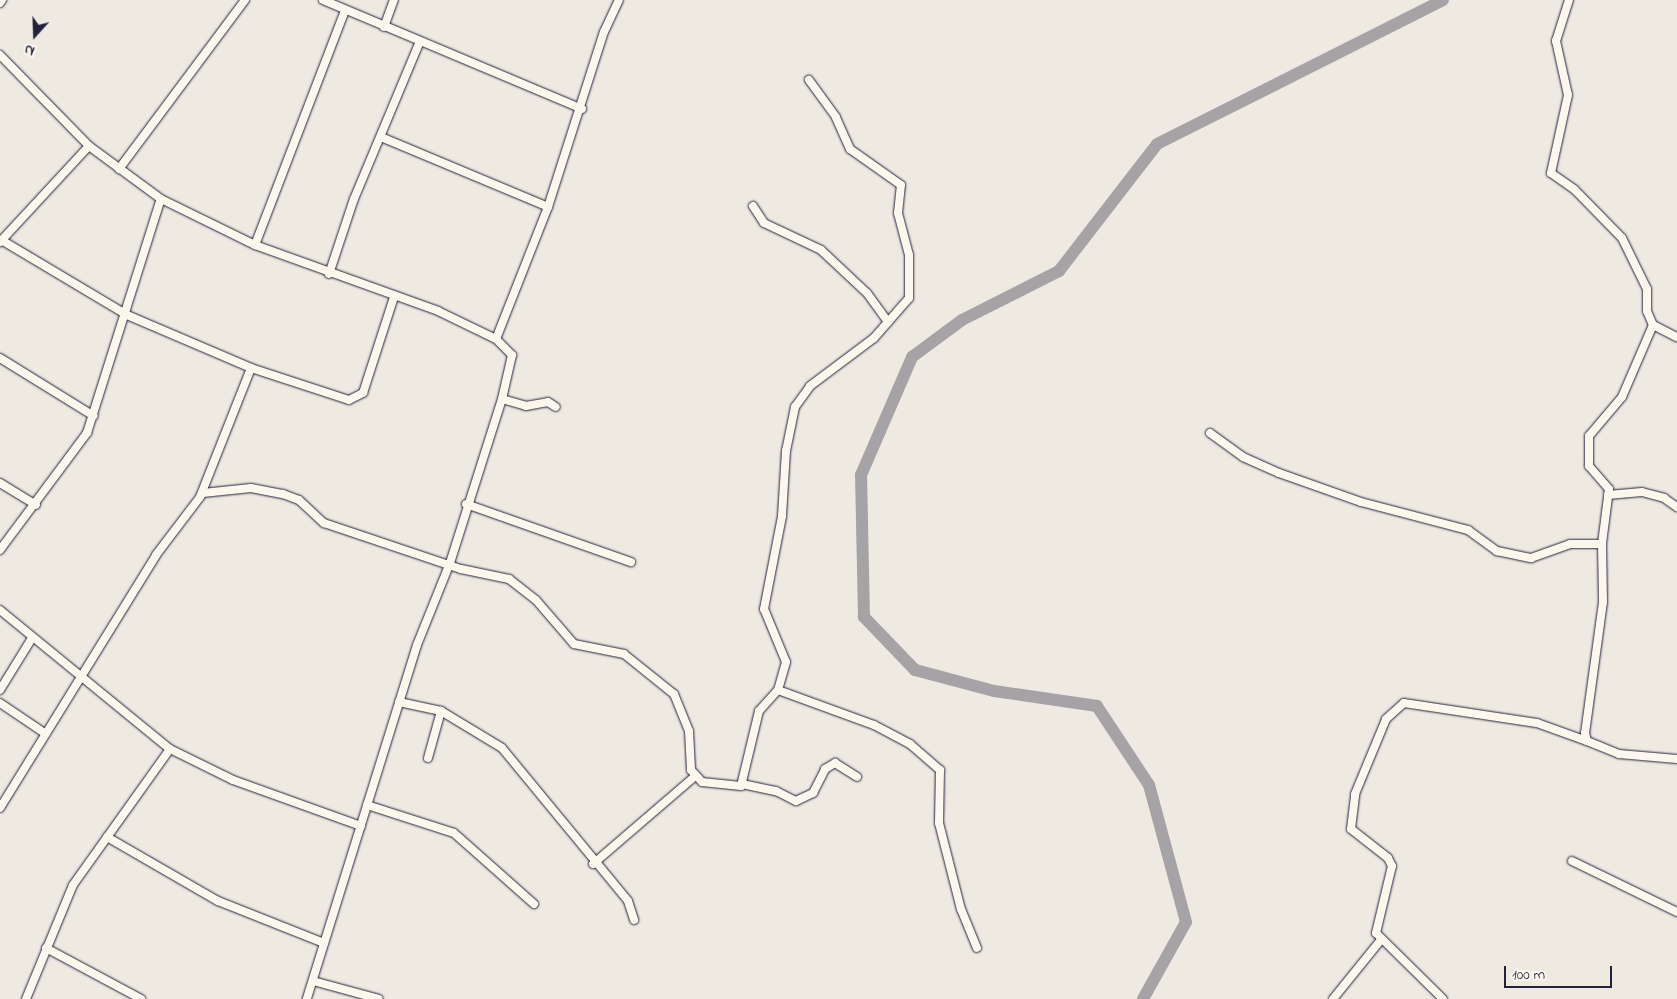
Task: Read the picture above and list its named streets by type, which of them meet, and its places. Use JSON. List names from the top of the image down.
{
  "scale_bar": "100 m",
  "north": "bottom"
}
